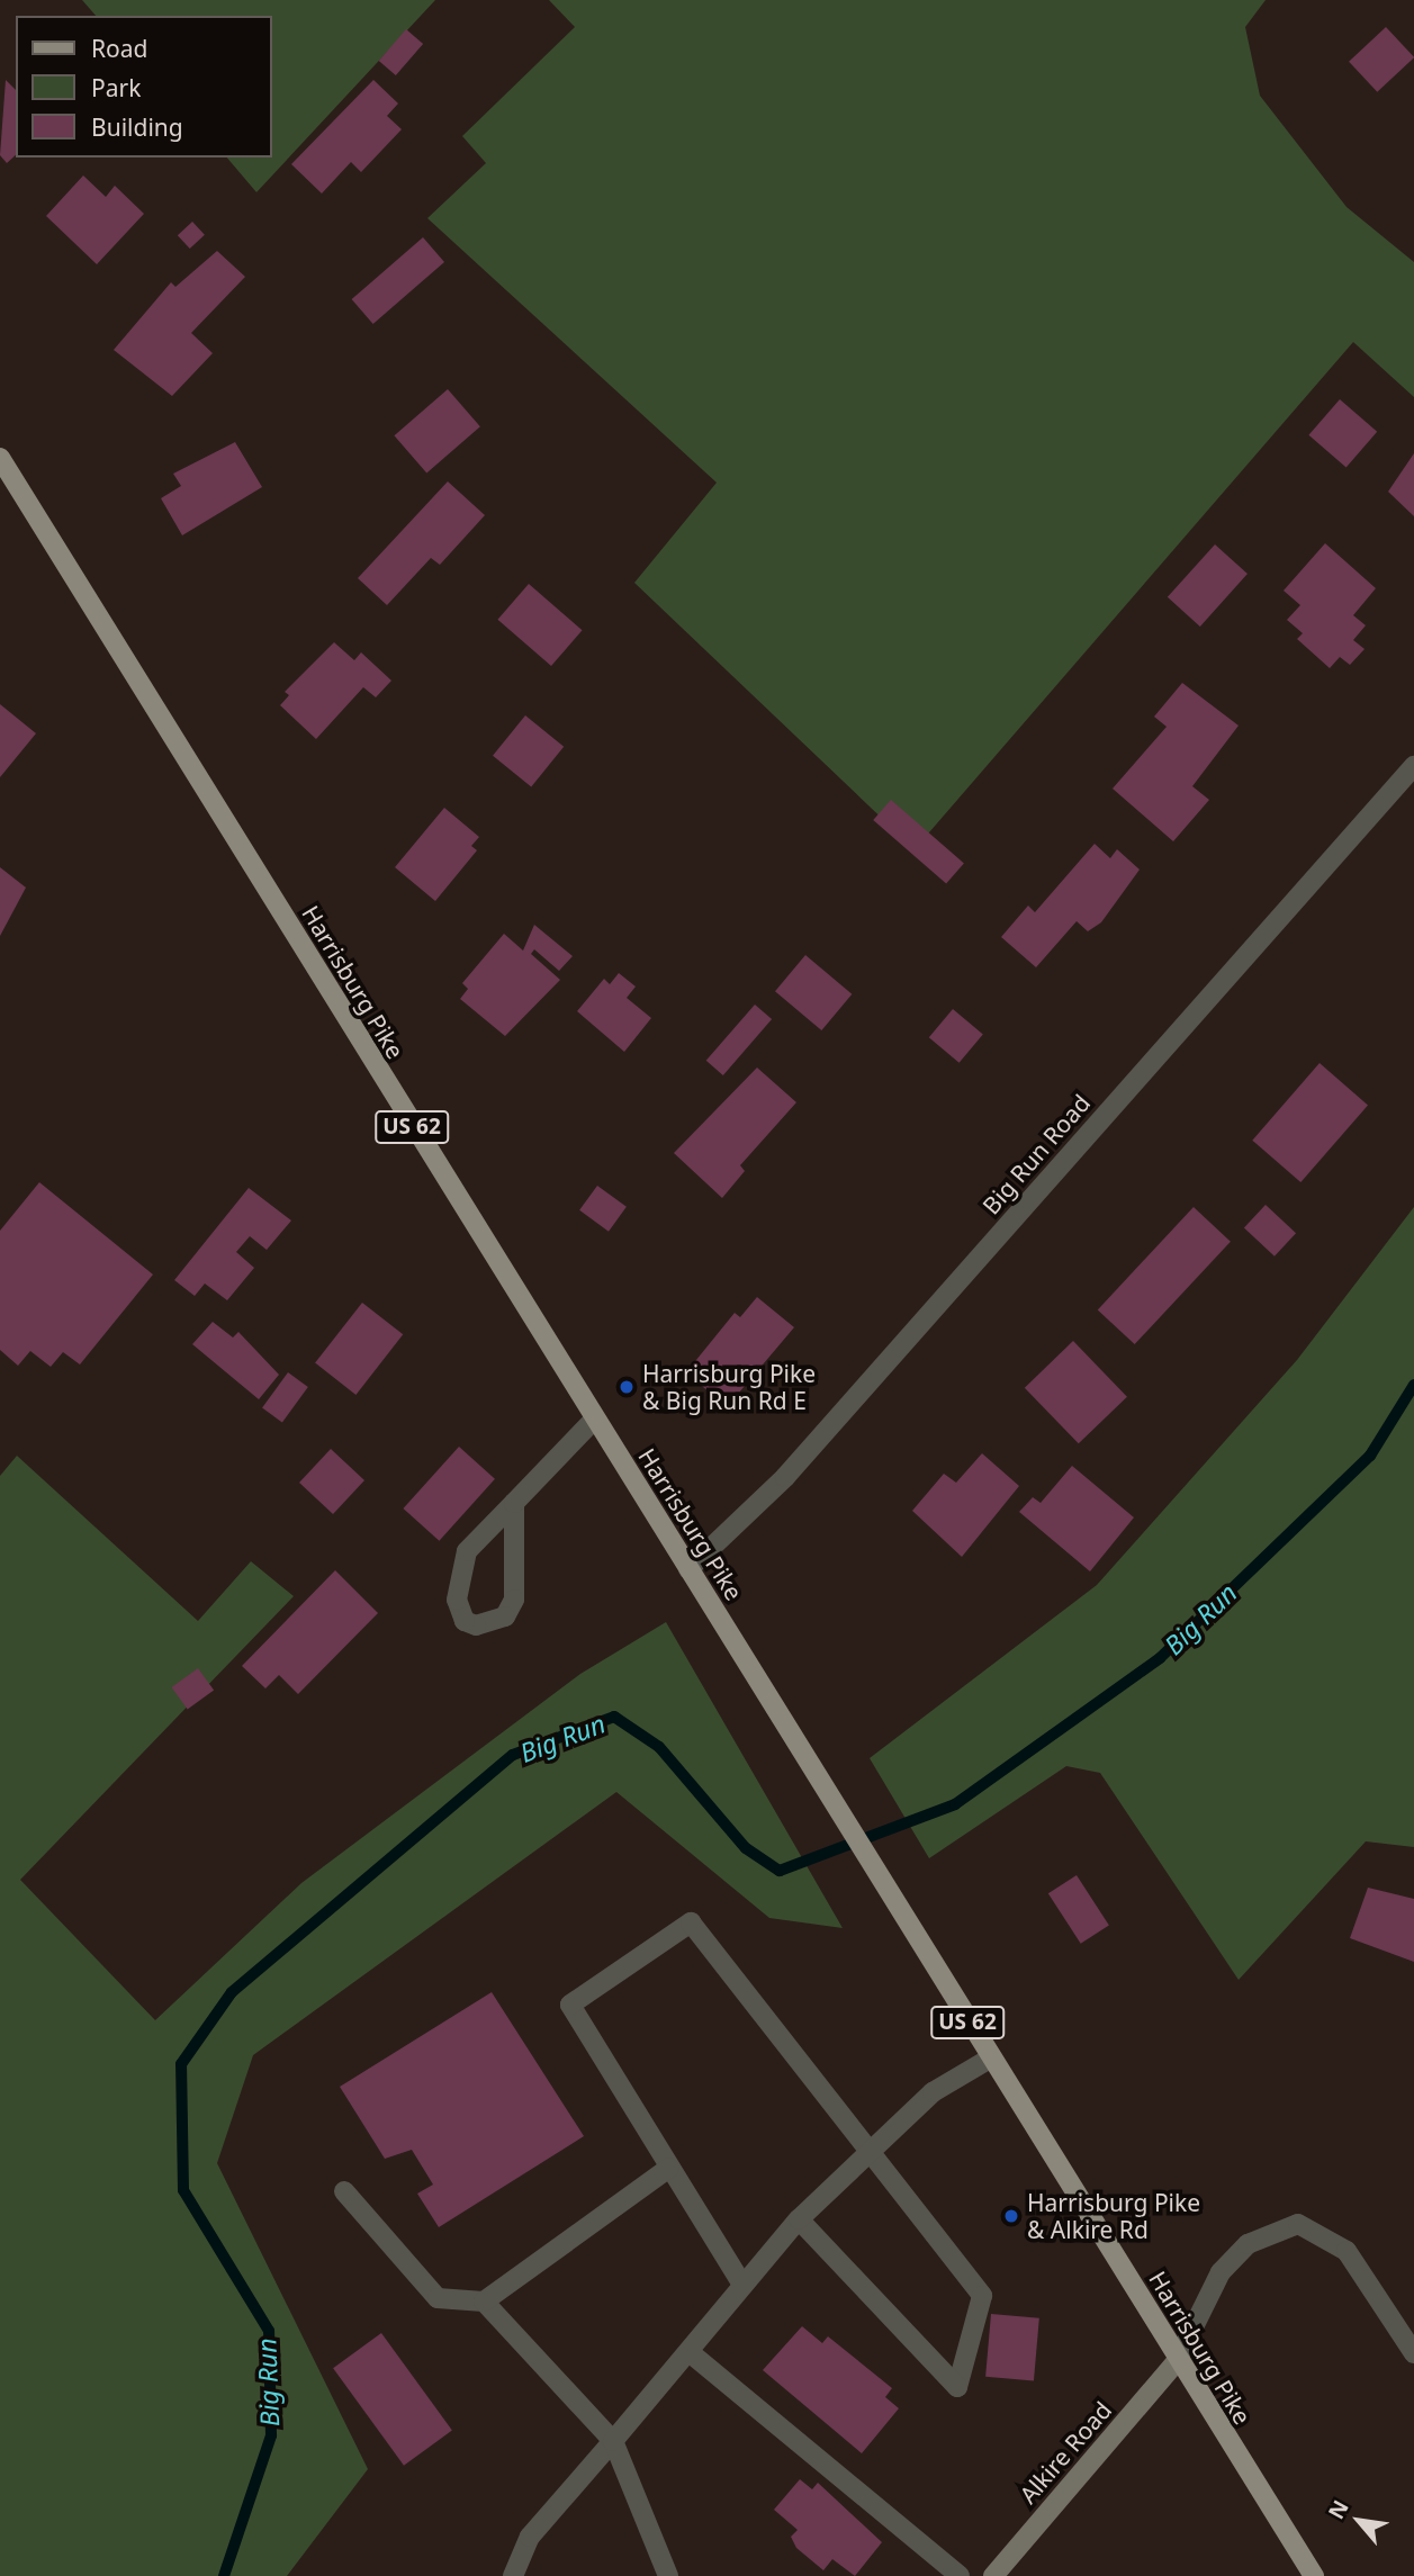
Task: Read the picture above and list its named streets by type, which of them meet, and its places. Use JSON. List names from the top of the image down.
{
  "streets": {
    "main road": ["Harrisburg Pike", "US 62", "Alkire Road"],
    "street": ["Big Run Road"]
  },
  "crossings": [
    ["Harrisburg Pike", "Big Run Road"],
    ["Harrisburg Pike", "Alkire Road"]
  ],
  "water": ["Big Run"],
  "places": ["Harrisburg Pike & Big Run Rd E", "Harrisburg Pike & Alkire Rd"],
  "legend": ["Road", "Park", "Building"],
  "north": "top left"
}
